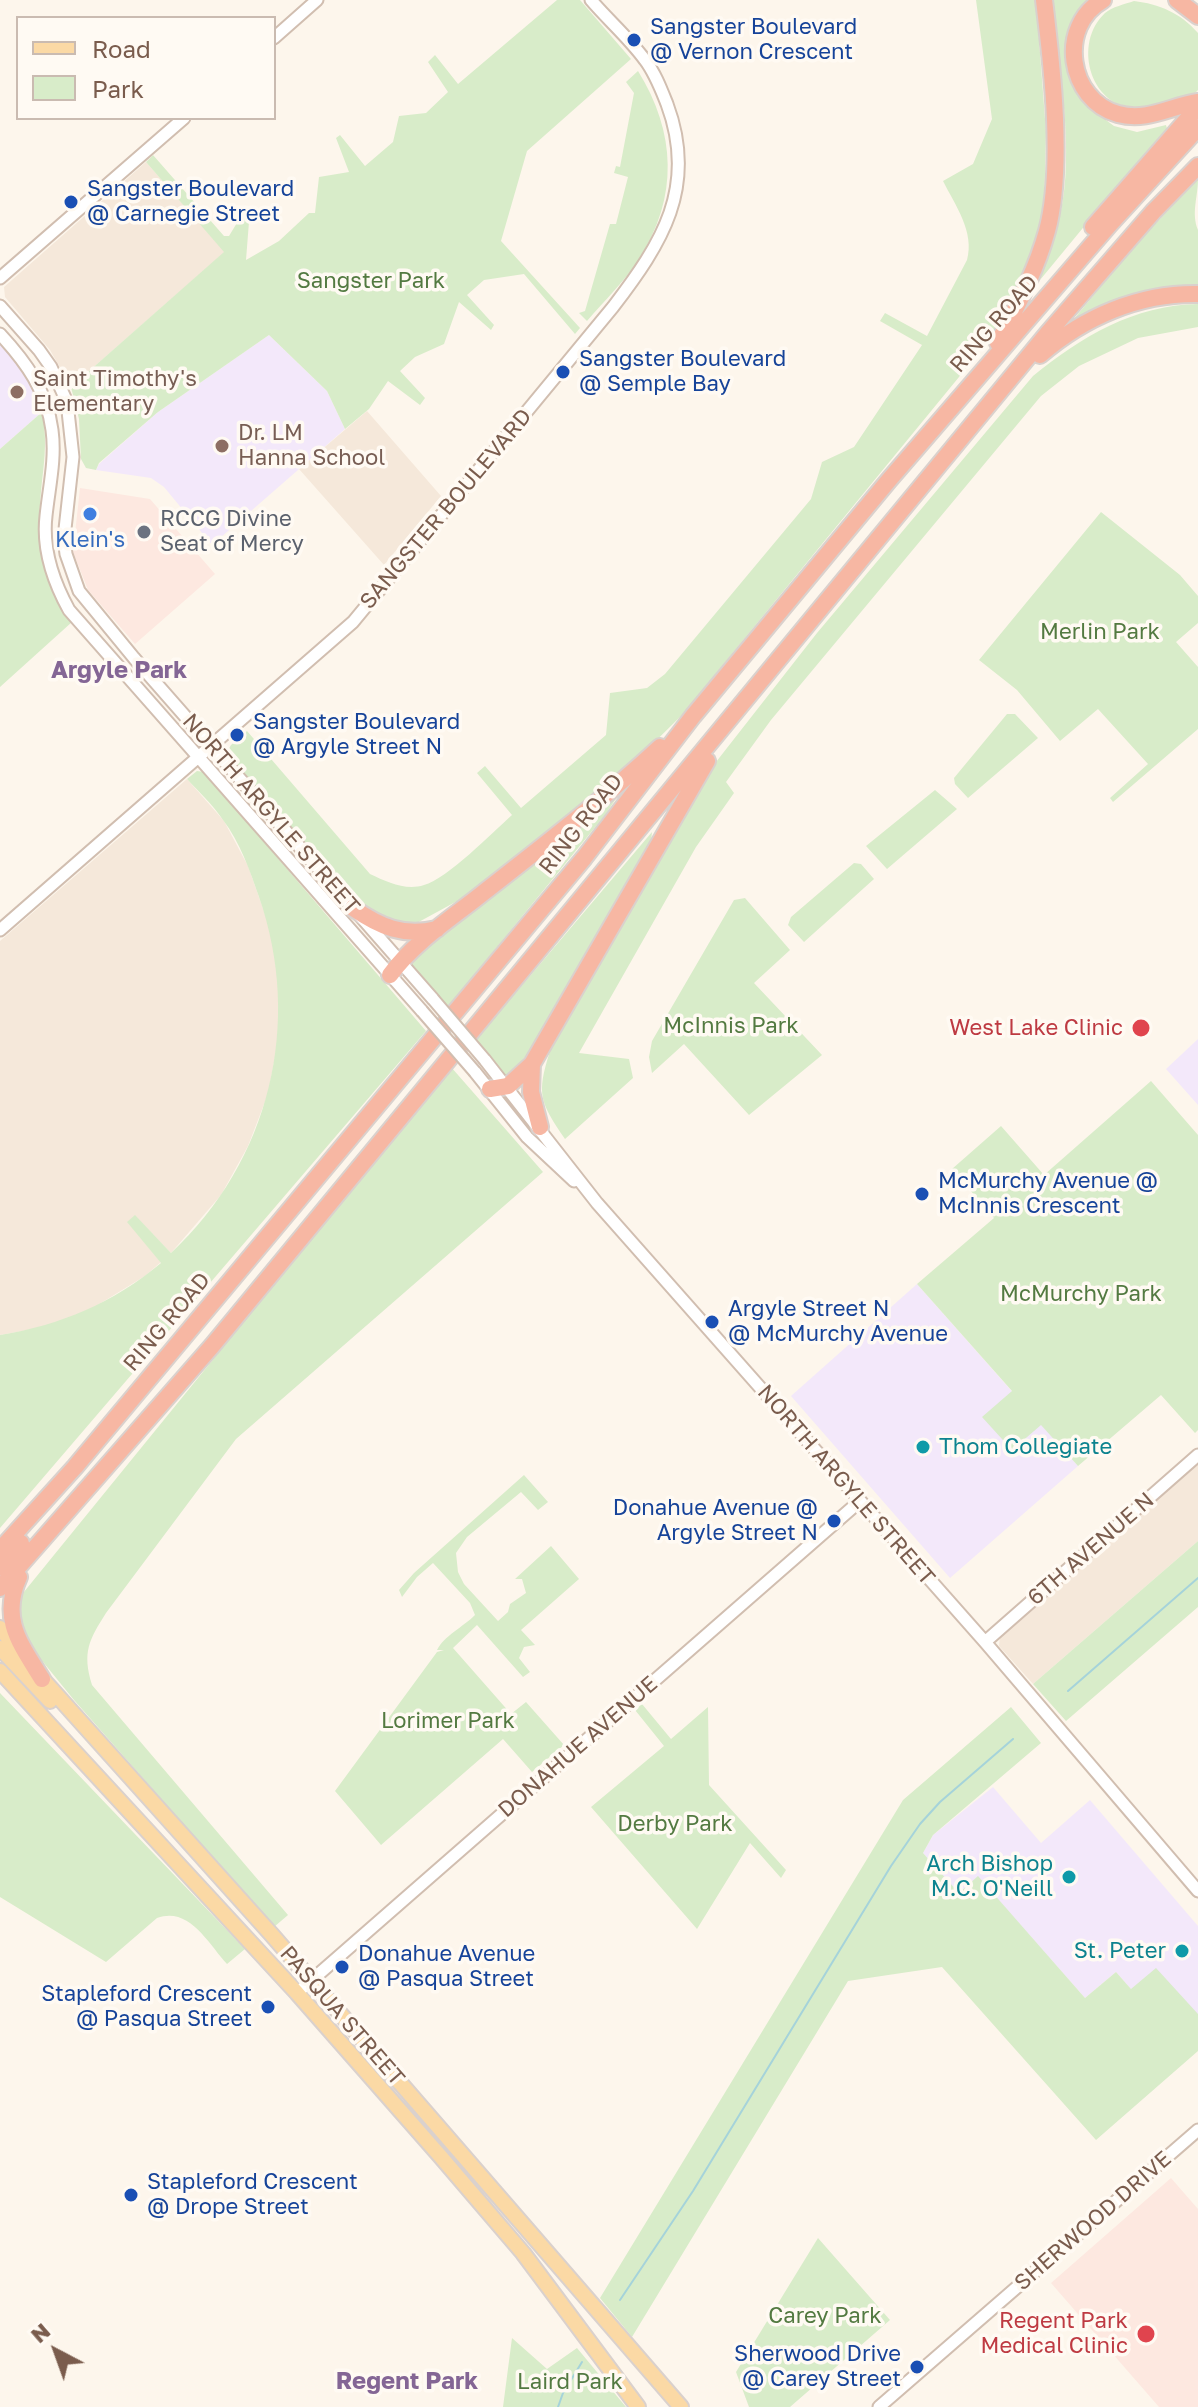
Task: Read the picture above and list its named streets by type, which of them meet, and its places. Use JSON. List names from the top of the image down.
{
  "streets": {
    "highway": ["RING ROAD"],
    "main road": ["PASQUA STREET"],
    "street": [
      "SANGSTER BOULEVARD",
      "NORTH ARGYLE STREET",
      "6TH AVENUE N",
      "DONAHUE AVENUE",
      "SHERWOOD DRIVE"
    ]
  },
  "crossings": [
    ["SANGSTER BOULEVARD", "NORTH ARGYLE STREET"],
    ["NORTH ARGYLE STREET", "6TH AVENUE N"],
    ["NORTH ARGYLE STREET", "DONAHUE AVENUE"],
    ["DONAHUE AVENUE", "PASQUA STREET"]
  ],
  "districts": ["Argyle Park", "Regent Park"],
  "parks": [
    "Sangster Park",
    "Merlin Park",
    "McInnis Park",
    "McMurchy Park",
    "Lorimer Park",
    "Derby Park",
    "Carey Park",
    "Laird Park"
  ],
  "places": [
    "Sangster Boulevard @ Vernon Crescent",
    "Sangster Boulevard @ Carnegie Street",
    "Sangster Boulevard @ Semple Bay",
    "Saint Timothy's Elementary",
    "Dr. LM Hanna School",
    "Klein's",
    "RCCG Divine Seat of Mercy",
    "Sangster Boulevard @ Argyle Street N",
    "West Lake Clinic",
    "McMurchy Avenue @ McInnis Crescent",
    "Argyle Street N @ McMurchy Avenue",
    "Thom Collegiate",
    "Donahue Avenue @ Argyle Street N",
    "Arch Bishop M.C. O'Neill",
    "St. Peter",
    "Donahue Avenue @ Pasqua Street",
    "Stapleford Crescent @ Pasqua Street",
    "Stapleford Crescent @ Drope Street",
    "Regent Park Medical Clinic",
    "Sherwood Drive @ Carey Street"
  ],
  "legend": ["Road", "Park"],
  "north": "top left"
}
